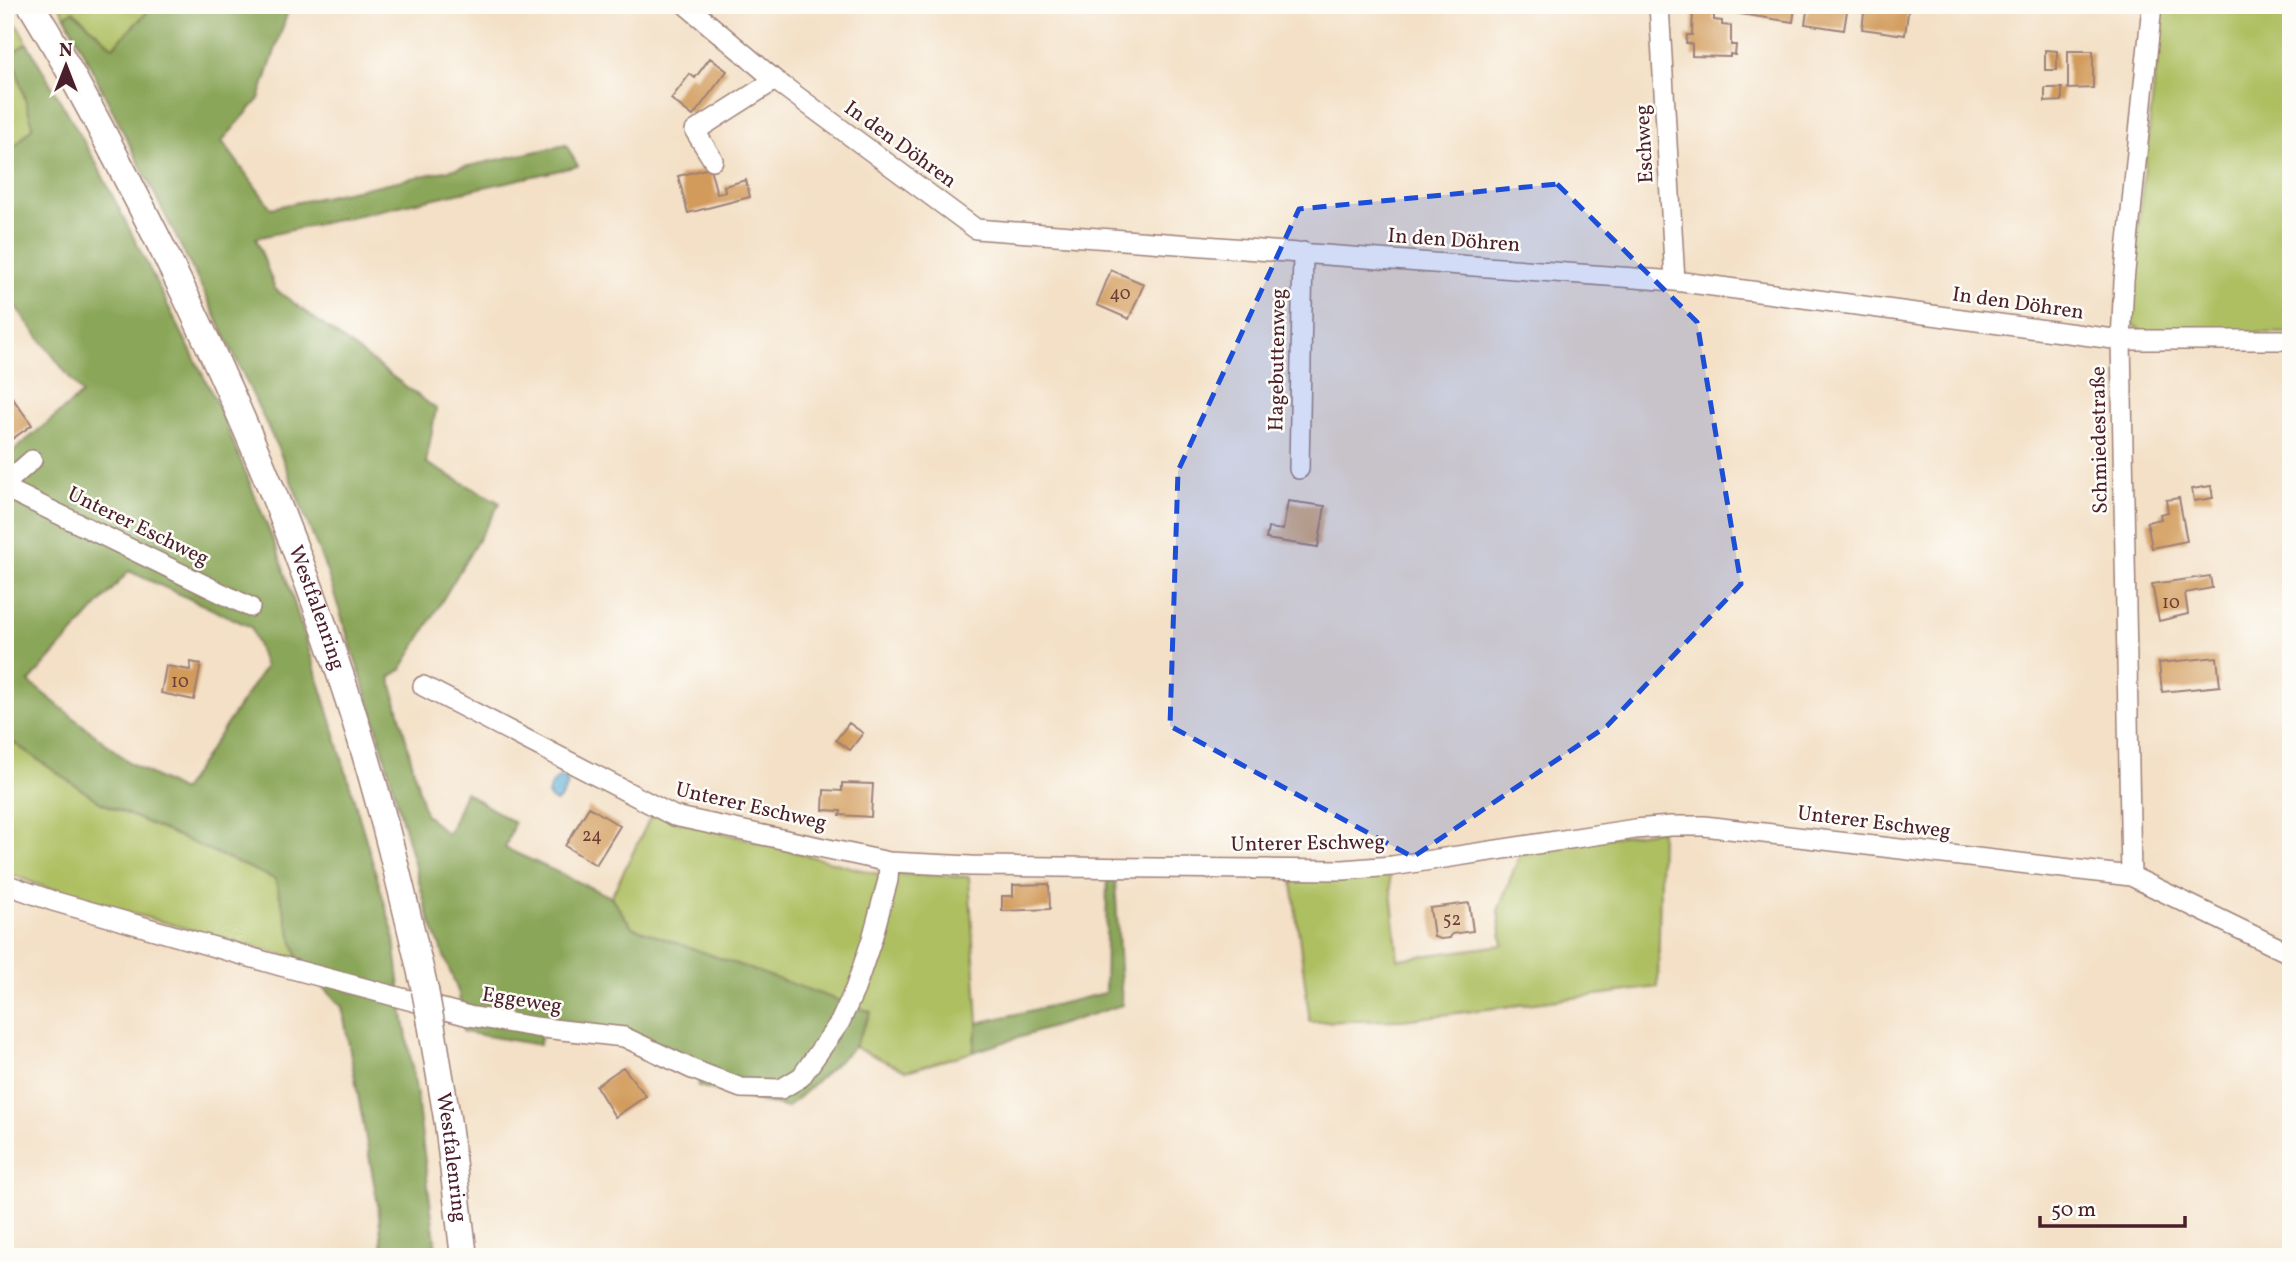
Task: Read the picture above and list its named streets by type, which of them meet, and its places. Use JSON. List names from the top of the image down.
{
  "streets": {
    "main road": ["Westfalenring"],
    "street": [
      "Eschweg",
      "In den Döhren",
      "Hagebuttenweg",
      "Schmiedestraße",
      "Unterer Eschweg",
      "Eggeweg"
    ]
  },
  "crossings": [
    ["Eschweg", "In den Döhren"],
    ["In den Döhren", "Hagebuttenweg"],
    ["In den Döhren", "Schmiedestraße"],
    ["Schmiedestraße", "Unterer Eschweg"],
    ["Unterer Eschweg", "Eggeweg"]
  ],
  "house_numbers": [
    "40",
    "10",
    "10",
    "24",
    "52"
  ],
  "scale_bar": "50 m",
  "north": "top"
}
